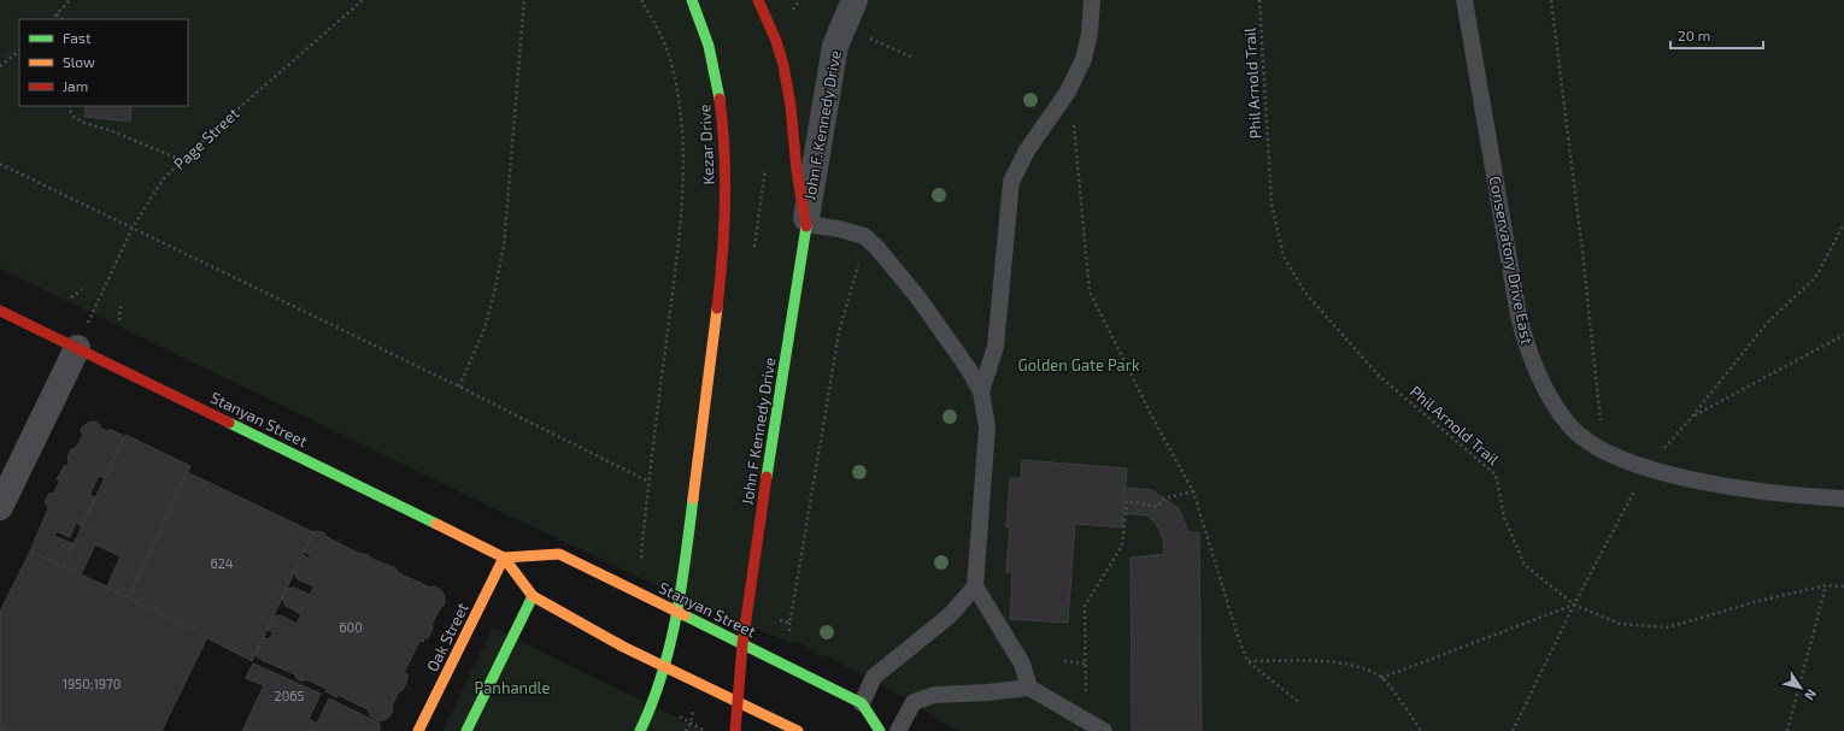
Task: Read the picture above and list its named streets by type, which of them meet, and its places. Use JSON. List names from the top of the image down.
{
  "streets": {
    "main road": [
      "Kezar Drive",
      "Stanyan Street",
      "John F Kennedy Drive",
      "Oak Street"
    ],
    "street": ["John F. Kennedy Drive"],
    "lane": ["Conservatory Drive East"],
    "path": ["Phil Arnold Trail", "Page Street"]
  },
  "crossings": [
    ["John F. Kennedy Drive", "John F Kennedy Drive"],
    ["Kezar Drive", "Stanyan Street"],
    ["Stanyan Street", "John F Kennedy Drive"],
    ["Stanyan Street", "Oak Street"]
  ],
  "parks": ["Golden Gate Park", "Panhandle"],
  "house_numbers": [
    "624",
    "600",
    "1950;1970",
    "2065"
  ],
  "legend": ["Fast", "Slow", "Jam"],
  "scale_bar": "20 m",
  "north": "bottom right"
}
